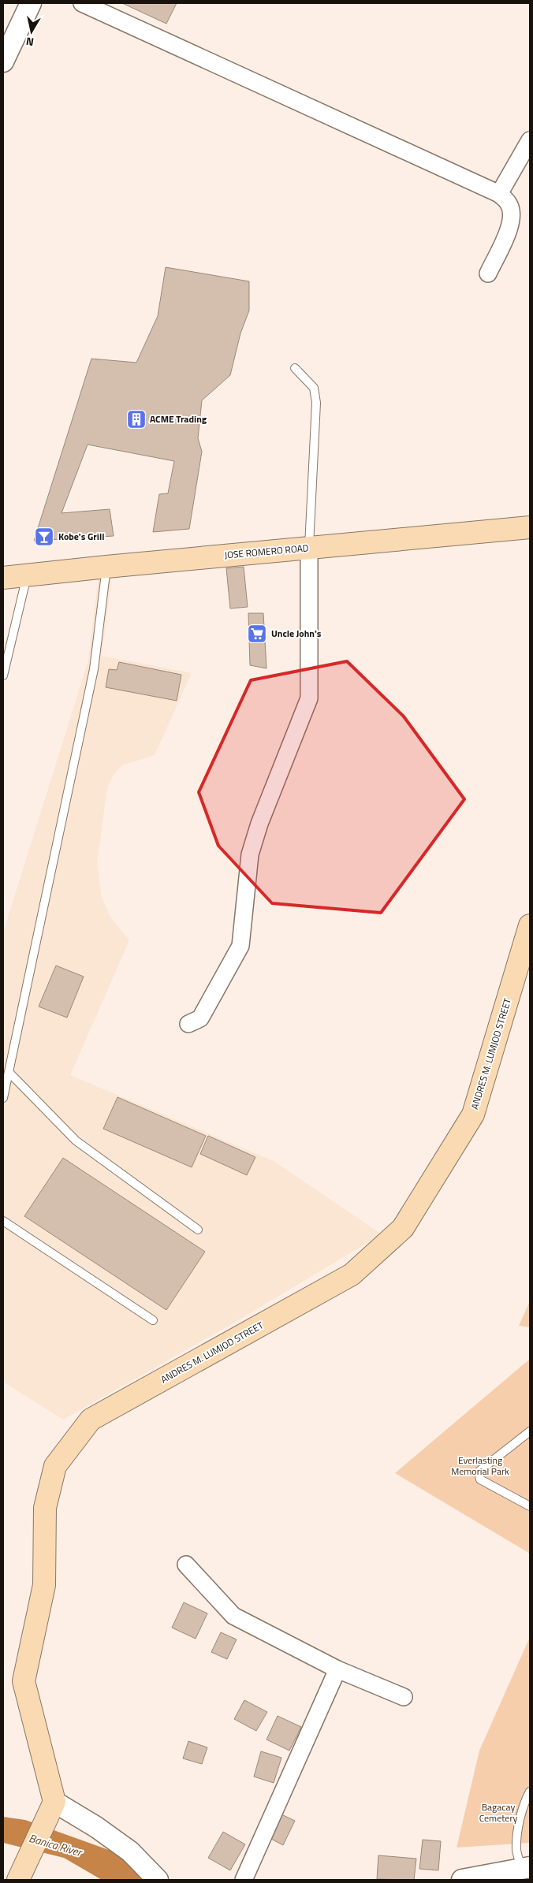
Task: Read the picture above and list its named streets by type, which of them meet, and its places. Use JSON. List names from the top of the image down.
{
  "streets": {
    "main road": ["JOSE ROMERO ROAD", "ANDRES M. LUMJOD STREET"]
  },
  "water": ["Banica River"],
  "parks": ["Everlasting Memorial Park", "Bagacay Cemetery"],
  "places": {
    "building": ["ACME Trading"],
    "bar": ["Kobe's Grill"],
    "supermarket": ["Uncle John's"]
  },
  "north": "bottom"
}
